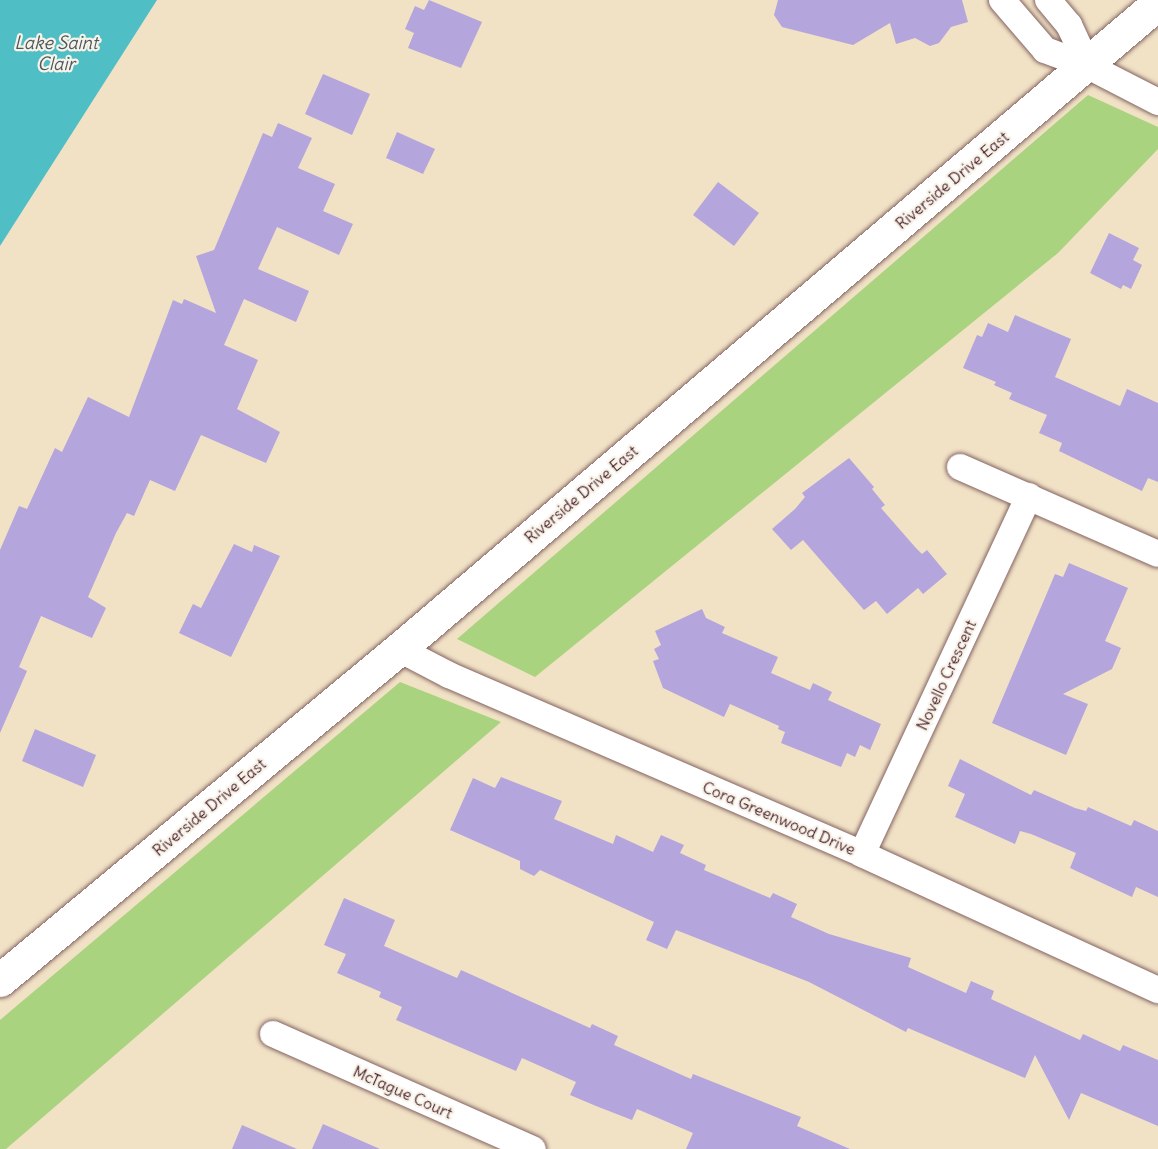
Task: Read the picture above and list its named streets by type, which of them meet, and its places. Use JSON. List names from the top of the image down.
{
  "streets": {
    "main road": ["Riverside Drive East"],
    "street": ["Novello Crescent", "Cora Greenwood Drive", "McTague Court"]
  },
  "crossings": [
    ["Riverside Drive East", "Cora Greenwood Drive"],
    ["Novello Crescent", "Cora Greenwood Drive"]
  ],
  "water": ["Lake Saint Clair"]
}
